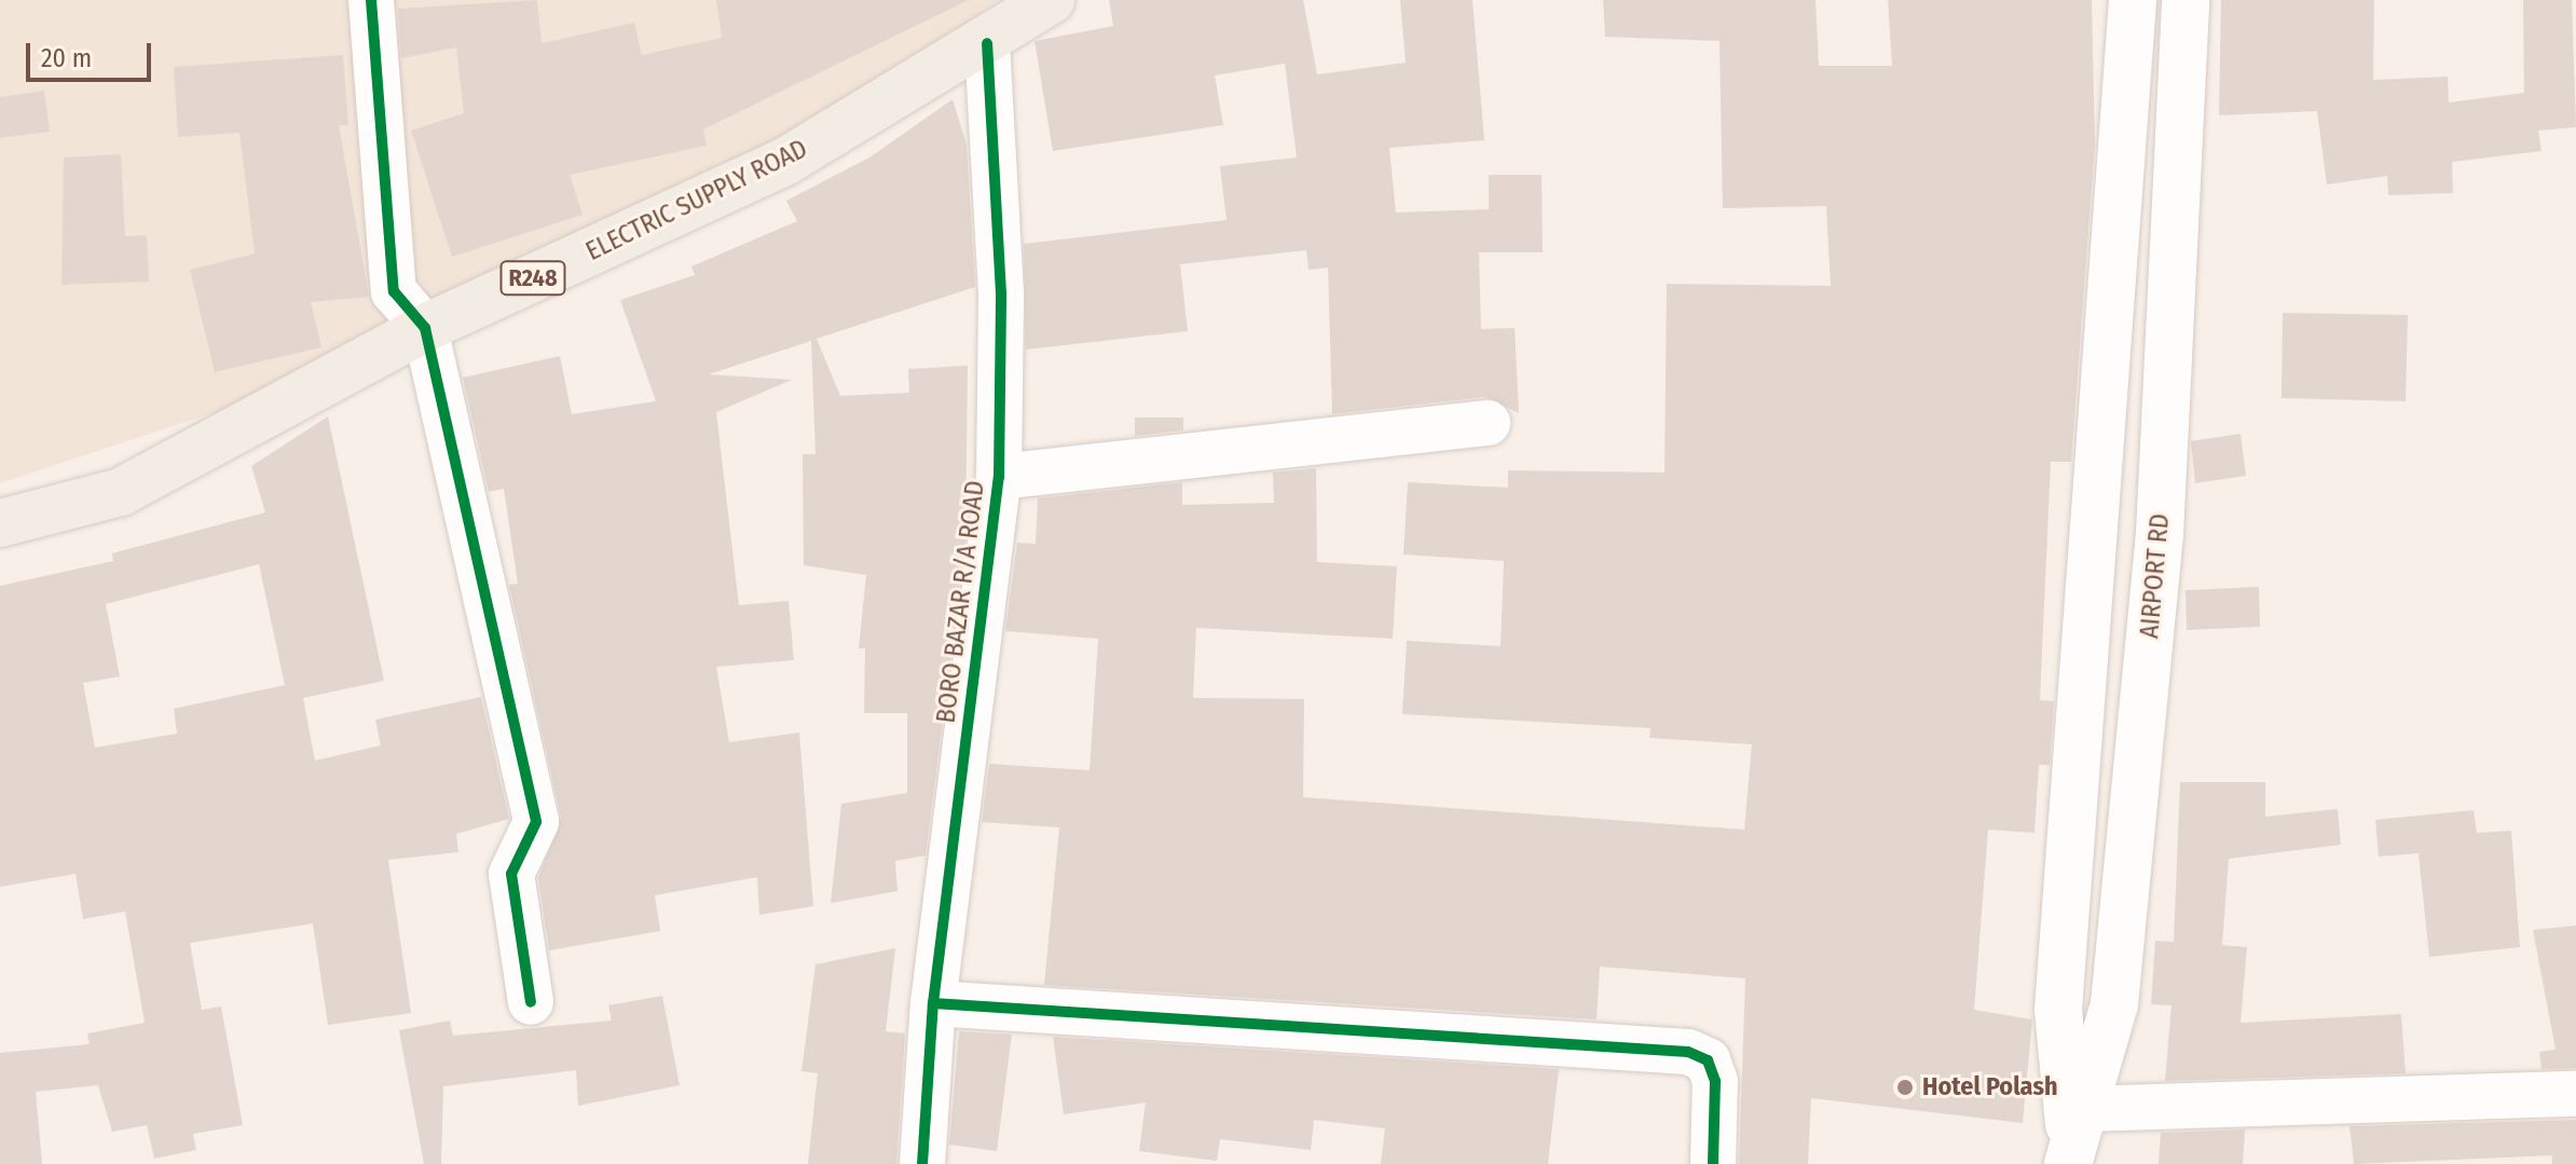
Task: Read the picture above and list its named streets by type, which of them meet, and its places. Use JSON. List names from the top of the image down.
{
  "streets": {
    "main road": ["ELECTRIC SUPPLY ROAD", "R248", "AIRPORT RD"],
    "street": ["BORO BAZAR R/A ROAD"]
  },
  "crossings": [
    ["ELECTRIC SUPPLY ROAD", "BORO BAZAR R/A ROAD"]
  ],
  "places": ["Hotel Polash"],
  "scale_bar": "20 m"
}
